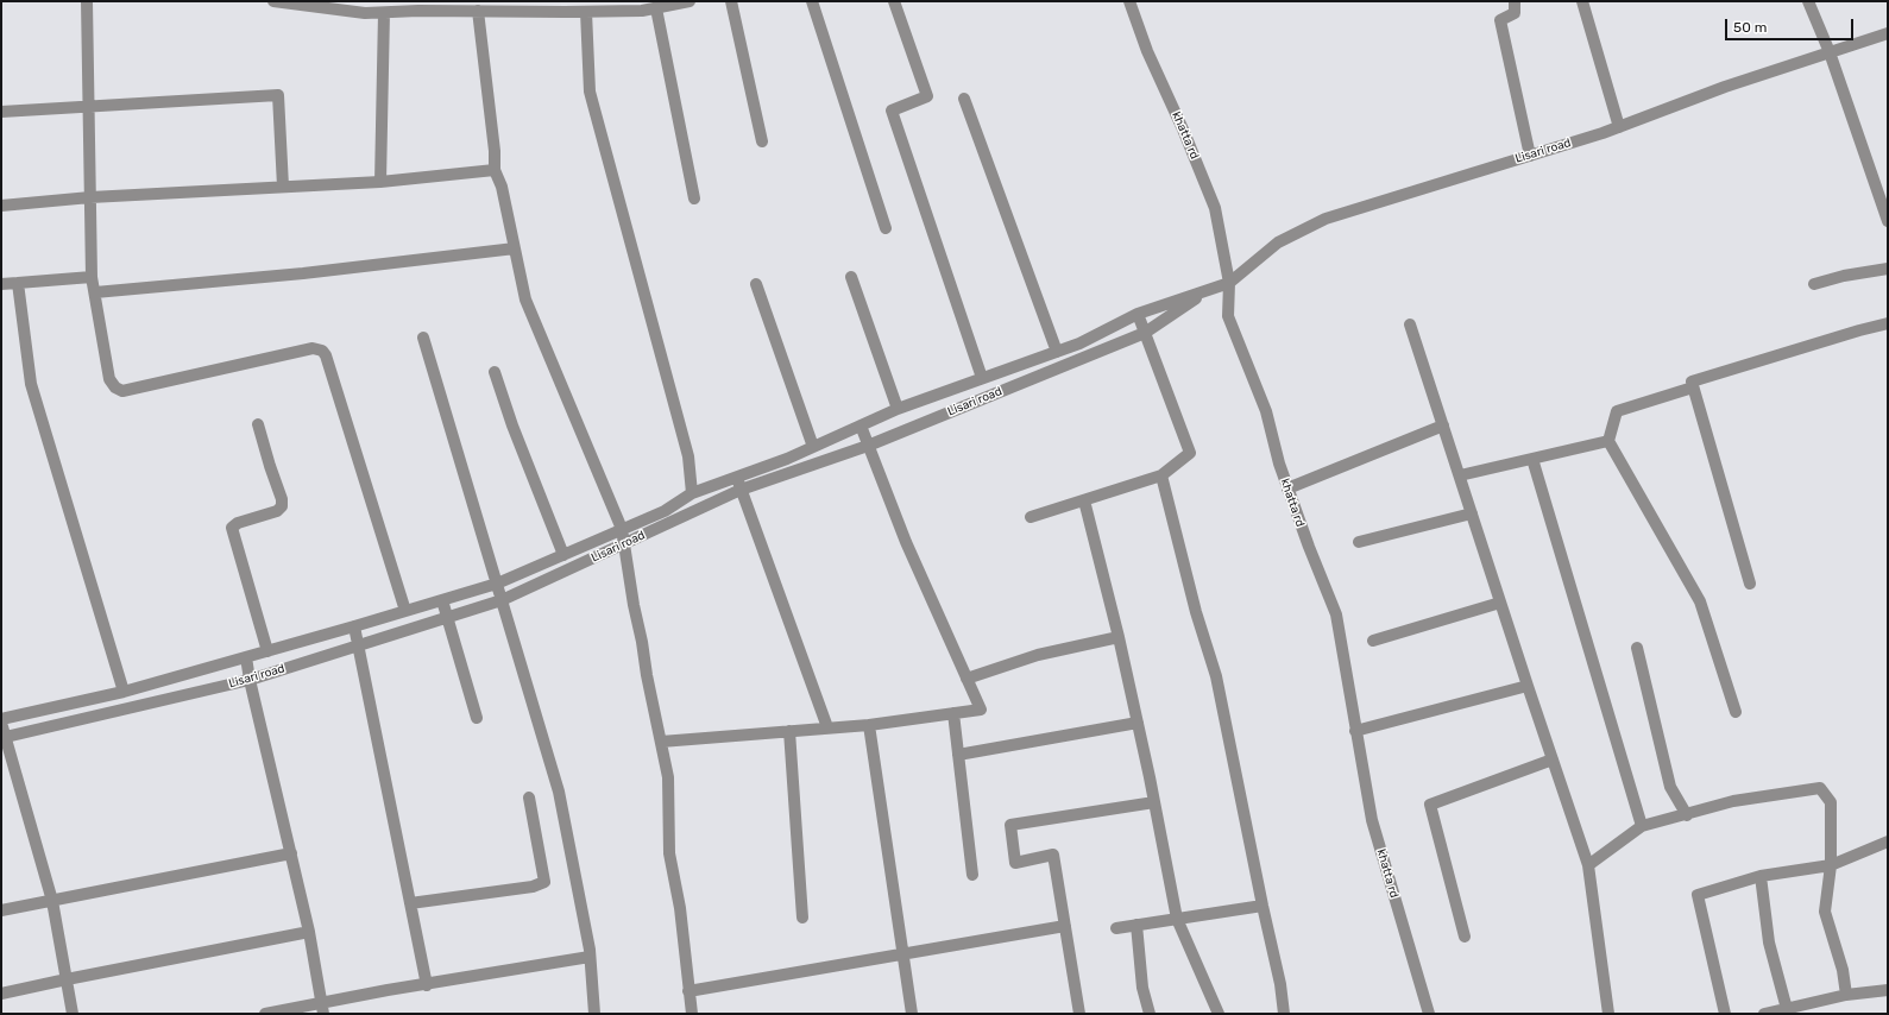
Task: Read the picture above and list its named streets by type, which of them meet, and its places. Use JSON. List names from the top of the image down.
{
  "streets": {
    "street": ["khatta rd", "Lisari road"]
  },
  "crossings": [
    ["khatta rd", "Lisari road"]
  ],
  "scale_bar": "50 m"
}
